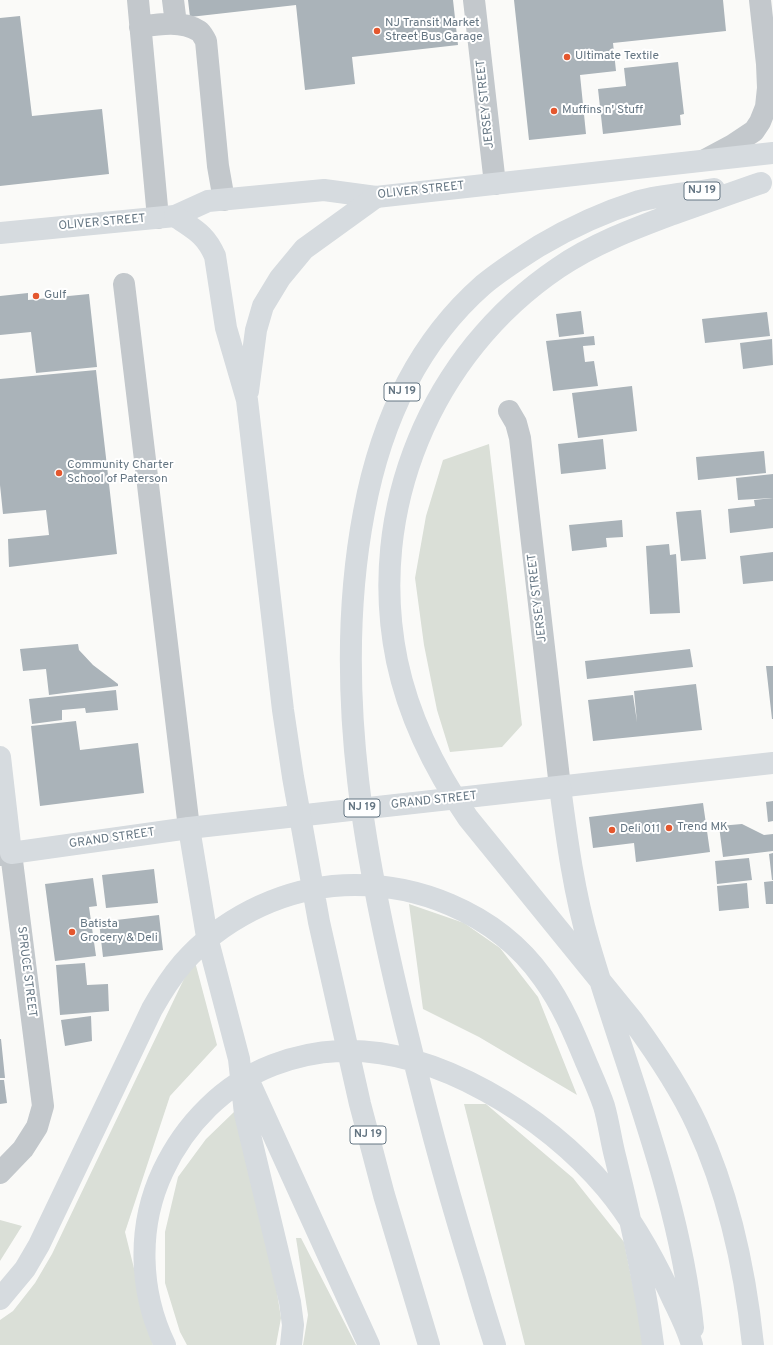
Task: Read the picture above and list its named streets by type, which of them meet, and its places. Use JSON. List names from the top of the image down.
{
  "streets": {
    "main road": [
      "OLIVER STREET",
      "NJ 19",
      "GRAND STREET",
      "SPRUCE STREET"
    ],
    "street": ["JERSEY STREET"]
  },
  "crossings": [
    ["JERSEY STREET", "OLIVER STREET"],
    ["JERSEY STREET", "GRAND STREET"],
    ["OLIVER STREET", "NJ 19"],
    ["GRAND STREET", "SPRUCE STREET"]
  ],
  "places": [
    "NJ Transit Market Street Bus Garage",
    "Ultimate Textile",
    "Muffins n' Stuff",
    "Gulf",
    "Community Charter School of Paterson",
    "Trend MK",
    "Deli 011",
    "Batista Grocery & Deli"
  ]
}
